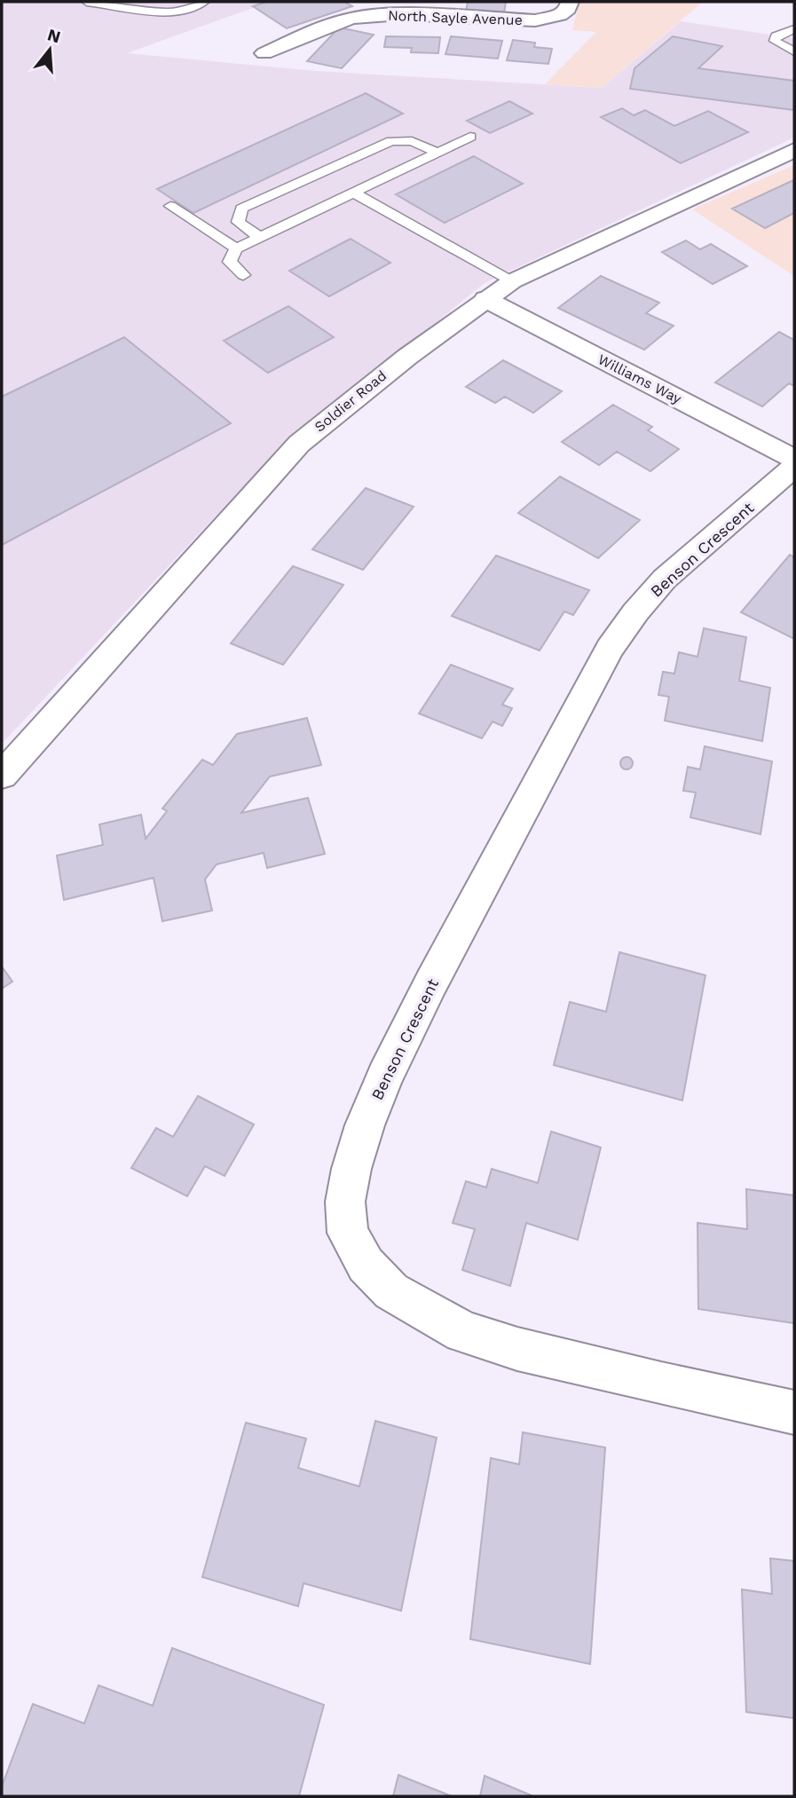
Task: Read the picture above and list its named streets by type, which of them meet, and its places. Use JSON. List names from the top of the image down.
{
  "streets": {
    "street": [
      "North Sayle Avenue",
      "Williams Way",
      "Soldier Road",
      "Benson Crescent"
    ]
  },
  "crossings": [
    ["Williams Way", "Soldier Road"]
  ],
  "north": "top"
}
